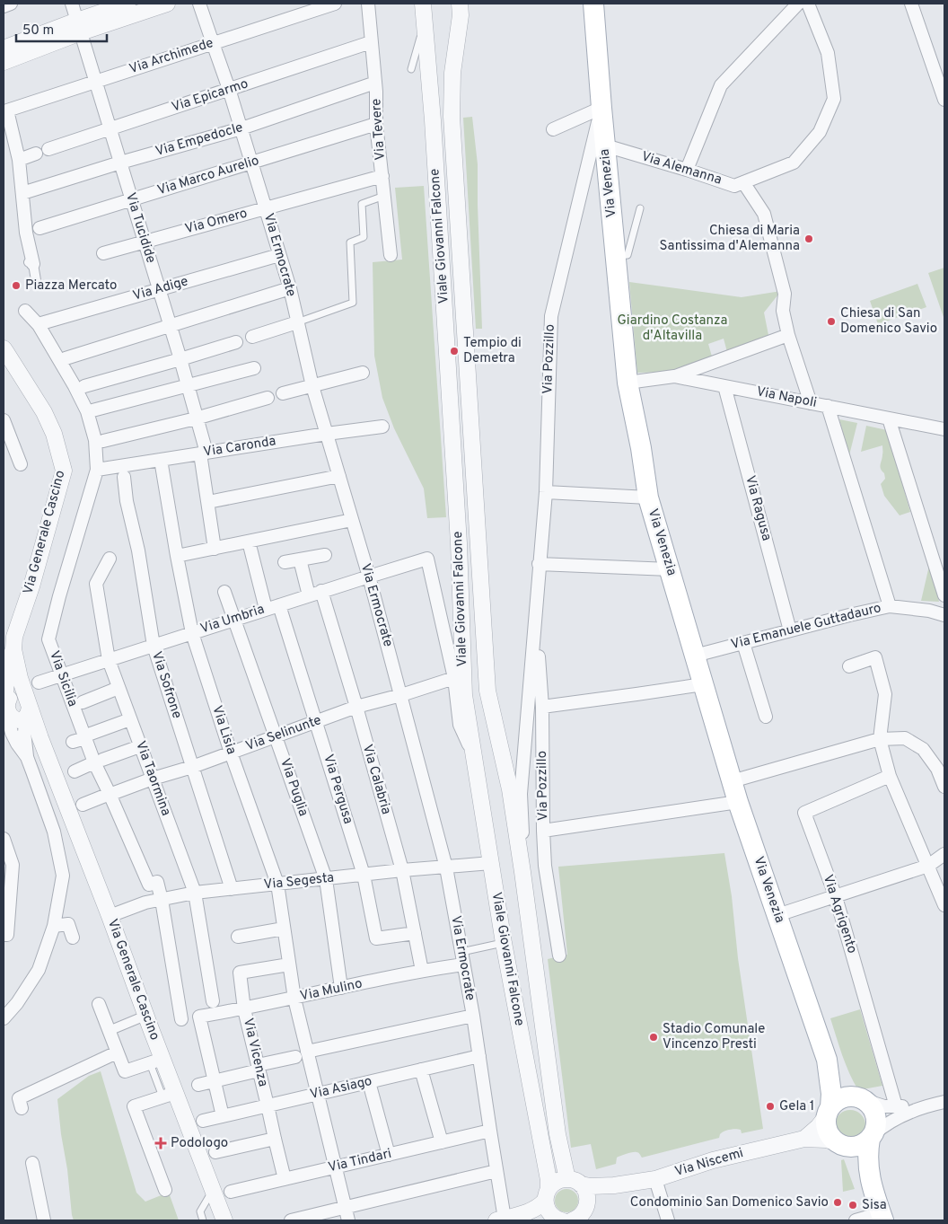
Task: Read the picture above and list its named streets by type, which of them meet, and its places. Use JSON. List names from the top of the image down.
{
  "streets": {
    "main road": ["Via Venezia"],
    "street": [
      "Via Archimede",
      "Via Epicarmo",
      "Via Tevere",
      "Via Empedocle",
      "Via Alemanna",
      "Via Marco Aurelio",
      "Via Omero",
      "Via Tucidide",
      "Viale Giovanni Falcone",
      "Via Ermocrate",
      "Via Adige",
      "Via Pozzillo",
      "Via Napoli",
      "Via Caronda",
      "Via Ragusa",
      "Via Generale Cascino",
      "Via Umbria",
      "Via Emanuele Guttadauro",
      "Via Sicilia",
      "Via Sofrone",
      "Via Lisia",
      "Via Selinunte",
      "Via Taormina",
      "Via Calabria",
      "Via Puglia",
      "Via Pergusa",
      "Via Segesta",
      "Via Agrigento",
      "Via Mulino",
      "Via Vicenza",
      "Via Asiago",
      "Via Tindari",
      "Via Niscemi"
    ]
  },
  "crossings": [
    ["Via Archimede", "Via Tucidide"],
    ["Via Archimede", "Via Ermocrate"],
    ["Via Epicarmo", "Via Tevere"],
    ["Via Epicarmo", "Via Tucidide"],
    ["Via Epicarmo", "Via Ermocrate"],
    ["Via Tevere", "Via Empedocle"],
    ["Via Tevere", "Via Marco Aurelio"],
    ["Via Tevere", "Via Omero"],
    ["Via Empedocle", "Via Tucidide"],
    ["Via Empedocle", "Via Ermocrate"],
    ["Via Alemanna", "Via Venezia"],
    ["Via Marco Aurelio", "Via Tucidide"],
    ["Via Marco Aurelio", "Via Ermocrate"],
    ["Via Venezia", "Via Pozzillo"],
    ["Via Venezia", "Via Napoli"],
    ["Via Venezia", "Via Emanuele Guttadauro"],
    ["Via Omero", "Via Tucidide"],
    ["Via Omero", "Via Ermocrate"],
    ["Via Tucidide", "Via Adige"],
    ["Via Tucidide", "Via Caronda"],
    ["Viale Giovanni Falcone", "Via Pozzillo"],
    ["Viale Giovanni Falcone", "Via Segesta"],
    ["Viale Giovanni Falcone", "Via Niscemi"],
    ["Via Ermocrate", "Via Adige"],
    ["Via Ermocrate", "Via Caronda"],
    ["Via Ermocrate", "Via Umbria"],
    ["Via Ermocrate", "Via Selinunte"],
    ["Via Ermocrate", "Via Segesta"],
    ["Via Ermocrate", "Via Mulino"],
    ["Via Ermocrate", "Via Asiago"],
    ["Via Ermocrate", "Via Tindari"],
    ["Via Napoli", "Via Ragusa"],
    ["Via Caronda", "Via Sicilia"],
    ["Via Caronda", "Via Lisia"],
    ["Via Ragusa", "Via Emanuele Guttadauro"],
    ["Via Generale Cascino", "Via Segesta"],
    ["Via Umbria", "Via Sicilia"],
    ["Via Umbria", "Via Sofrone"],
    ["Via Umbria", "Via Lisia"],
    ["Via Umbria", "Via Selinunte"],
    ["Via Umbria", "Via Taormina"],
    ["Via Umbria", "Via Calabria"],
    ["Via Umbria", "Via Puglia"],
    ["Via Umbria", "Via Pergusa"],
    ["Via Sicilia", "Via Selinunte"],
    ["Via Sicilia", "Via Segesta"],
    ["Via Sofrone", "Via Selinunte"],
    ["Via Sofrone", "Via Segesta"],
    ["Via Lisia", "Via Selinunte"],
    ["Via Lisia", "Via Segesta"],
    ["Via Lisia", "Via Mulino"],
    ["Via Lisia", "Via Vicenza"],
    ["Via Lisia", "Via Asiago"],
    ["Via Lisia", "Via Tindari"],
    ["Via Selinunte", "Via Taormina"],
    ["Via Selinunte", "Via Calabria"],
    ["Via Selinunte", "Via Puglia"],
    ["Via Selinunte", "Via Pergusa"],
    ["Via Taormina", "Via Segesta"],
    ["Via Calabria", "Via Pergusa"],
    ["Via Calabria", "Via Segesta"],
    ["Via Calabria", "Via Mulino"],
    ["Via Puglia", "Via Segesta"],
    ["Via Puglia", "Via Mulino"],
    ["Via Pergusa", "Via Segesta"],
    ["Via Mulino", "Via Vicenza"],
    ["Via Vicenza", "Via Asiago"],
    ["Via Vicenza", "Via Tindari"]
  ],
  "parks": ["Giardino Costanza d'Altavilla"],
  "places": {
    "other": [
      "Chiesa di Maria Santissima d'Alemanna",
      "Piazza Mercato",
      "Chiesa di San Domenico Savio",
      "Tempio di Demetra",
      "Stadio Comunale Vincenzo Presti",
      "Gela 1",
      "Condominio San Domenico Savio",
      "Sisa"
    ],
    "health": ["Podologo"]
  },
  "scale_bar": "50 m"
}
